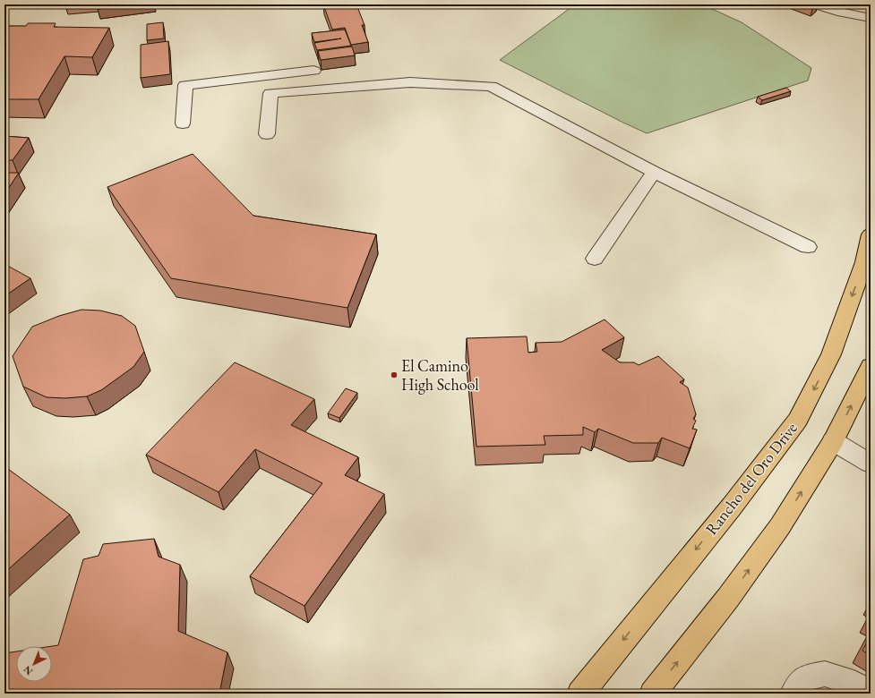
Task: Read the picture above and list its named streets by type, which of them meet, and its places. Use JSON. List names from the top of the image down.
{
  "streets": {
    "main road": ["Rancho del Oro Drive"]
  },
  "places": ["El Camino High School"],
  "north": "bottom left"
}
